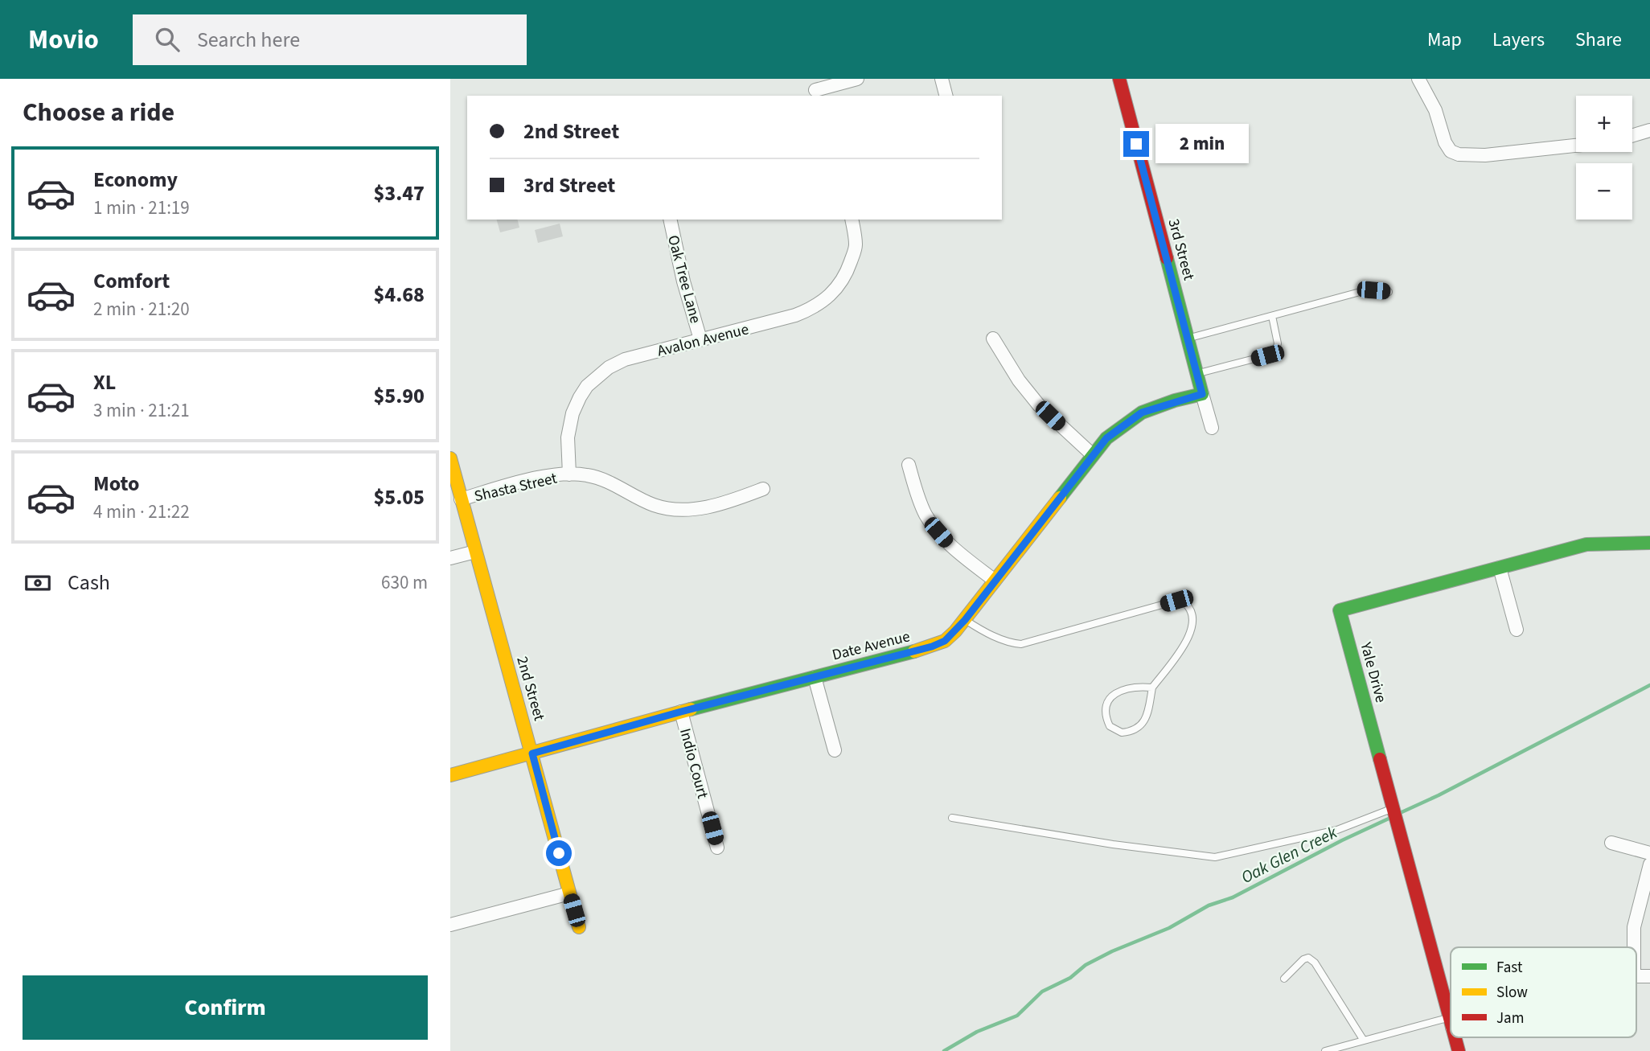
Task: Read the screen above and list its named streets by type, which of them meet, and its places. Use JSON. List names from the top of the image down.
{
  "streets": {
    "street": [
      "3rd Street",
      "Oak Tree Lane",
      "Avalon Avenue",
      "Shasta Street",
      "Date Avenue",
      "Yale Drive",
      "2nd Street",
      "Indio Court"
    ]
  },
  "crossings": [
    ["3rd Street", "Date Avenue"],
    ["Oak Tree Lane", "Avalon Avenue"],
    ["Avalon Avenue", "Shasta Street"],
    ["Shasta Street", "2nd Street"],
    ["Date Avenue", "2nd Street"],
    ["Date Avenue", "Indio Court"]
  ],
  "water": ["Oak Glen Creek"],
  "legend": ["Fast", "Slow", "Jam"],
  "page": {
    "header": "Movio",
    "search": "Search here",
    "nav": ["Map", "Layers", "Share"],
    "heading": "Choose a ride",
    "map_buttons": ["+", "−"],
    "banner": ["2nd Street", "3rd Street"],
    "bubble": "2 min",
    "list": [
      {
        "name": "Economy",
        "note": "1 min · 21:19",
        "value": "$3.47"
      },
      {
        "name": "Comfort",
        "note": "2 min · 21:20",
        "value": "$4.68"
      },
      {
        "name": "XL",
        "note": "3 min · 21:21",
        "value": "$5.90"
      },
      {
        "name": "Moto",
        "note": "4 min · 21:22",
        "value": "$5.05"
      }
    ],
    "pay": ["Cash", "630 m"],
    "buttons": "Confirm"
  }
}
